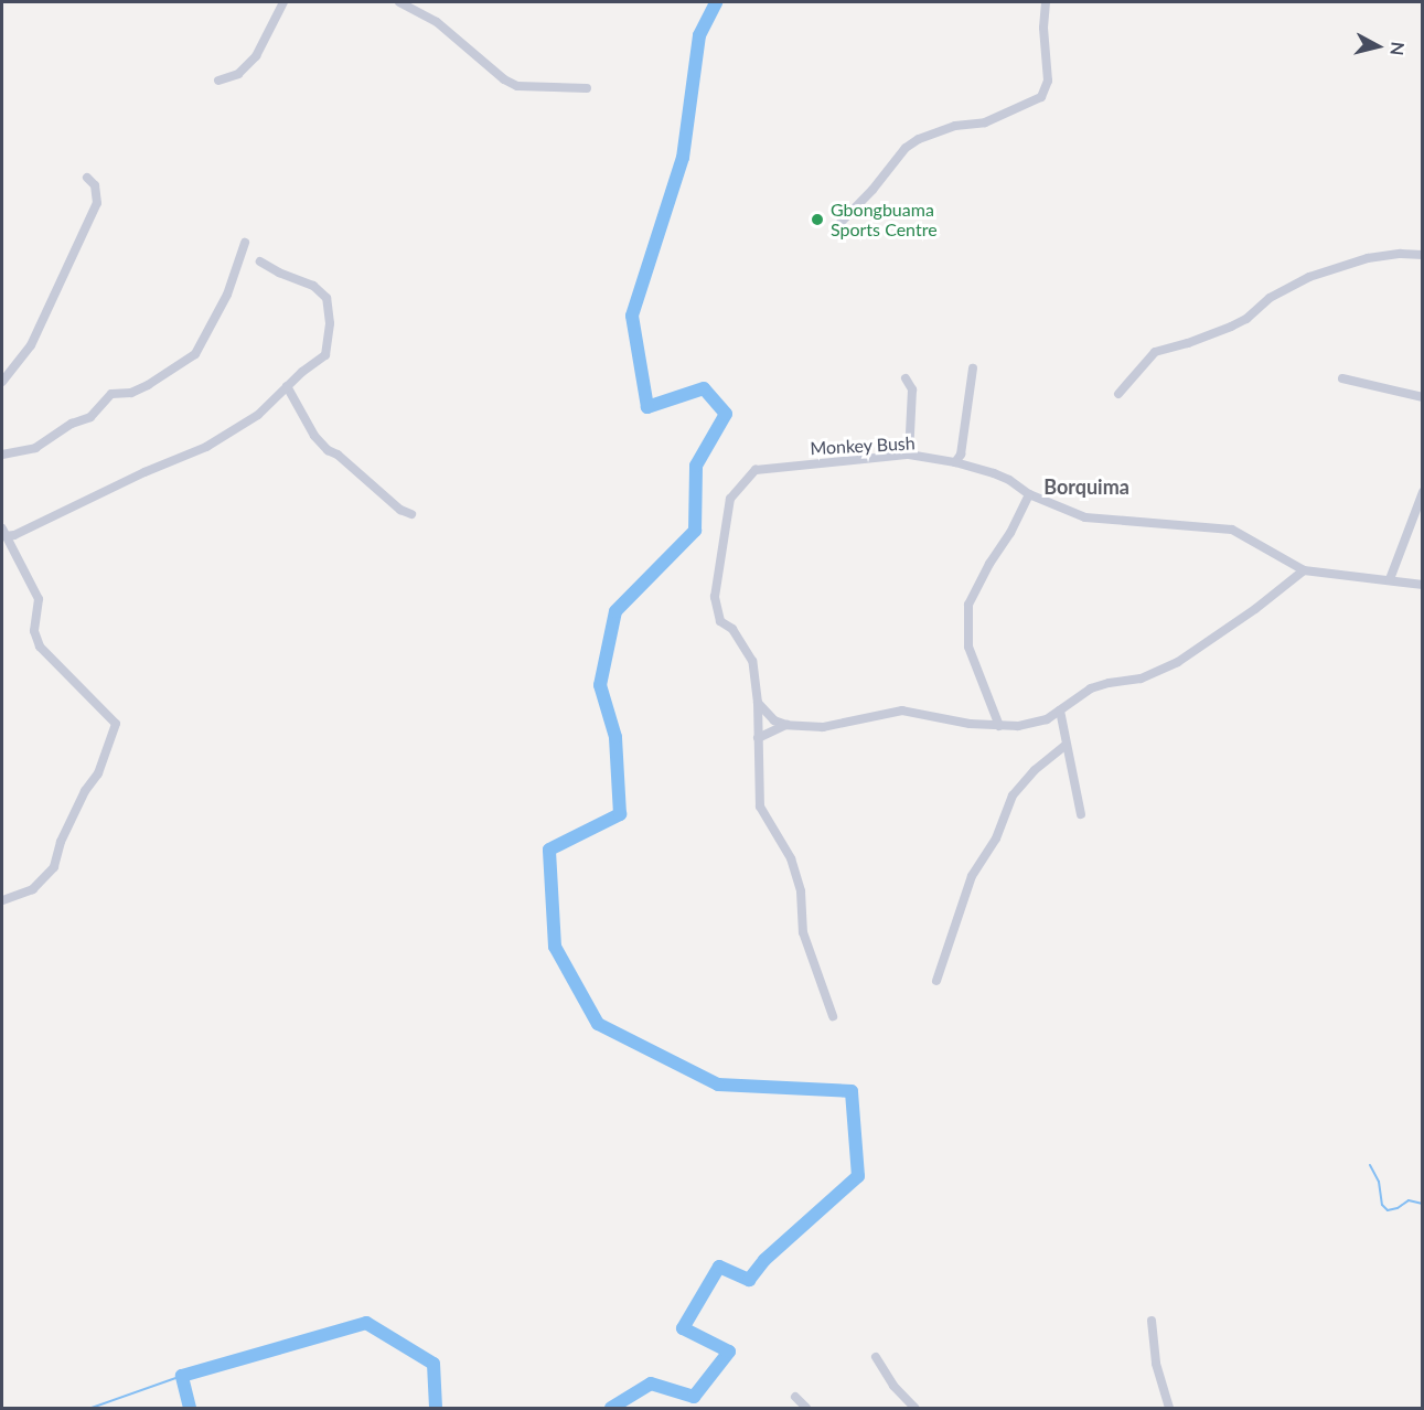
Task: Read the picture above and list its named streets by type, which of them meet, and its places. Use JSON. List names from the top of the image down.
{
  "streets": {
    "street": ["Monkey Bush"]
  },
  "districts": ["Borquima"],
  "places": ["Gbongbuama Sports Centre"],
  "north": "right"
}
